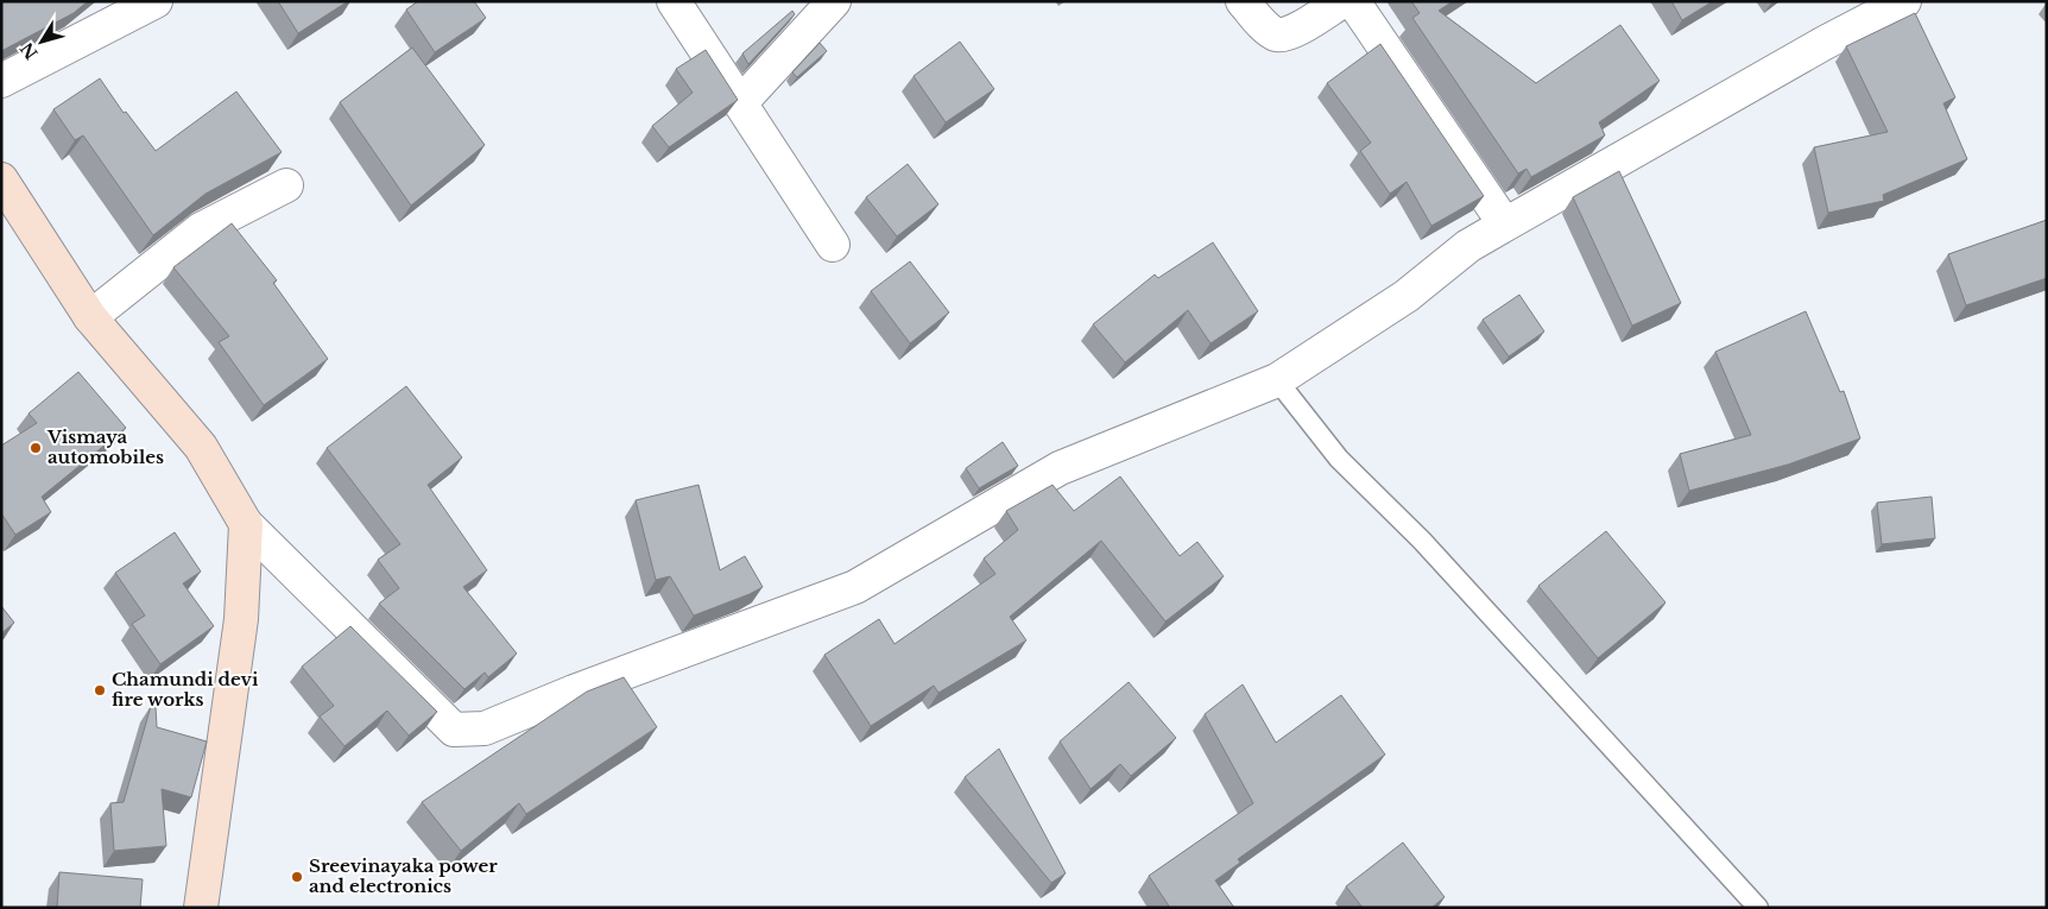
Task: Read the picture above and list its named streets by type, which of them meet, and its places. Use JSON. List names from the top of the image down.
{
  "places": ["Vismaya automobiles", "Chamundi devi fire works", "Sreevinayaka power and electronics"],
  "north": "bottom left"
}
